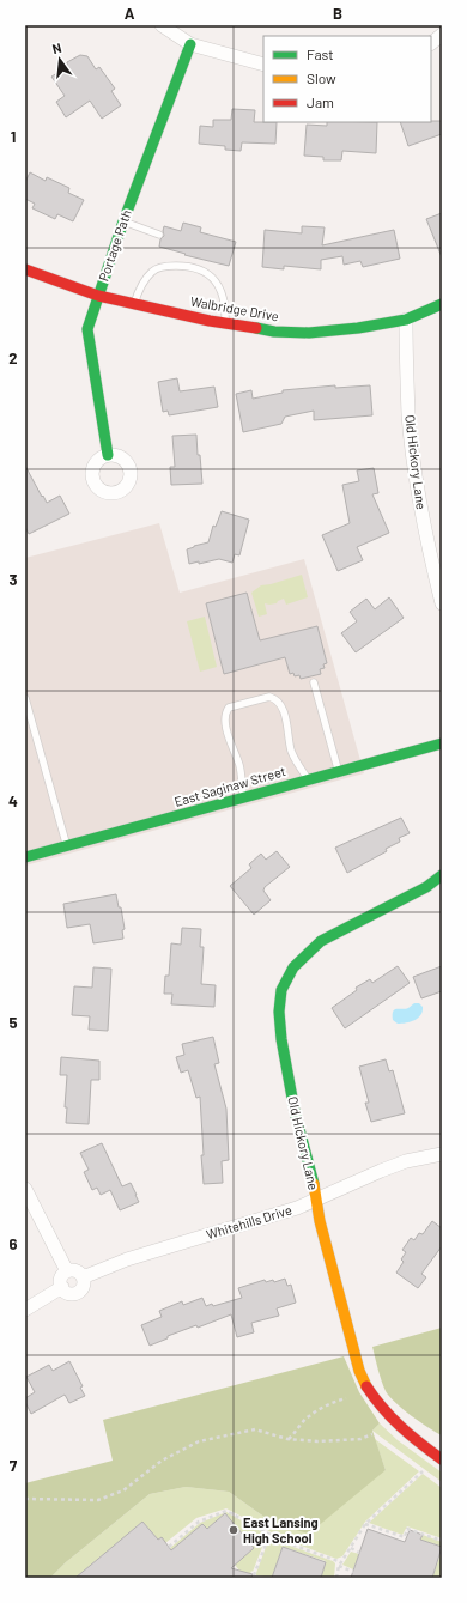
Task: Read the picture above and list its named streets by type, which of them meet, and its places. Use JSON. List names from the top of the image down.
{
  "streets": {
    "street": [
      "Portage Path",
      "Walbridge Drive",
      "Old Hickory Lane",
      "East Saginaw Street",
      "Whitehills Drive"
    ]
  },
  "crossings": [
    ["Portage Path", "Walbridge Drive"],
    ["Walbridge Drive", "Old Hickory Lane"],
    ["Old Hickory Lane", "Whitehills Drive"]
  ],
  "places": ["East Lansing High School"],
  "legend": ["Fast", "Slow", "Jam"],
  "north": "top",
  "grid": {
    "columns": ["A", "B"],
    "rows": [
      "1",
      "2",
      "3",
      "4",
      "5",
      "6",
      "7"
    ]
  }
}
